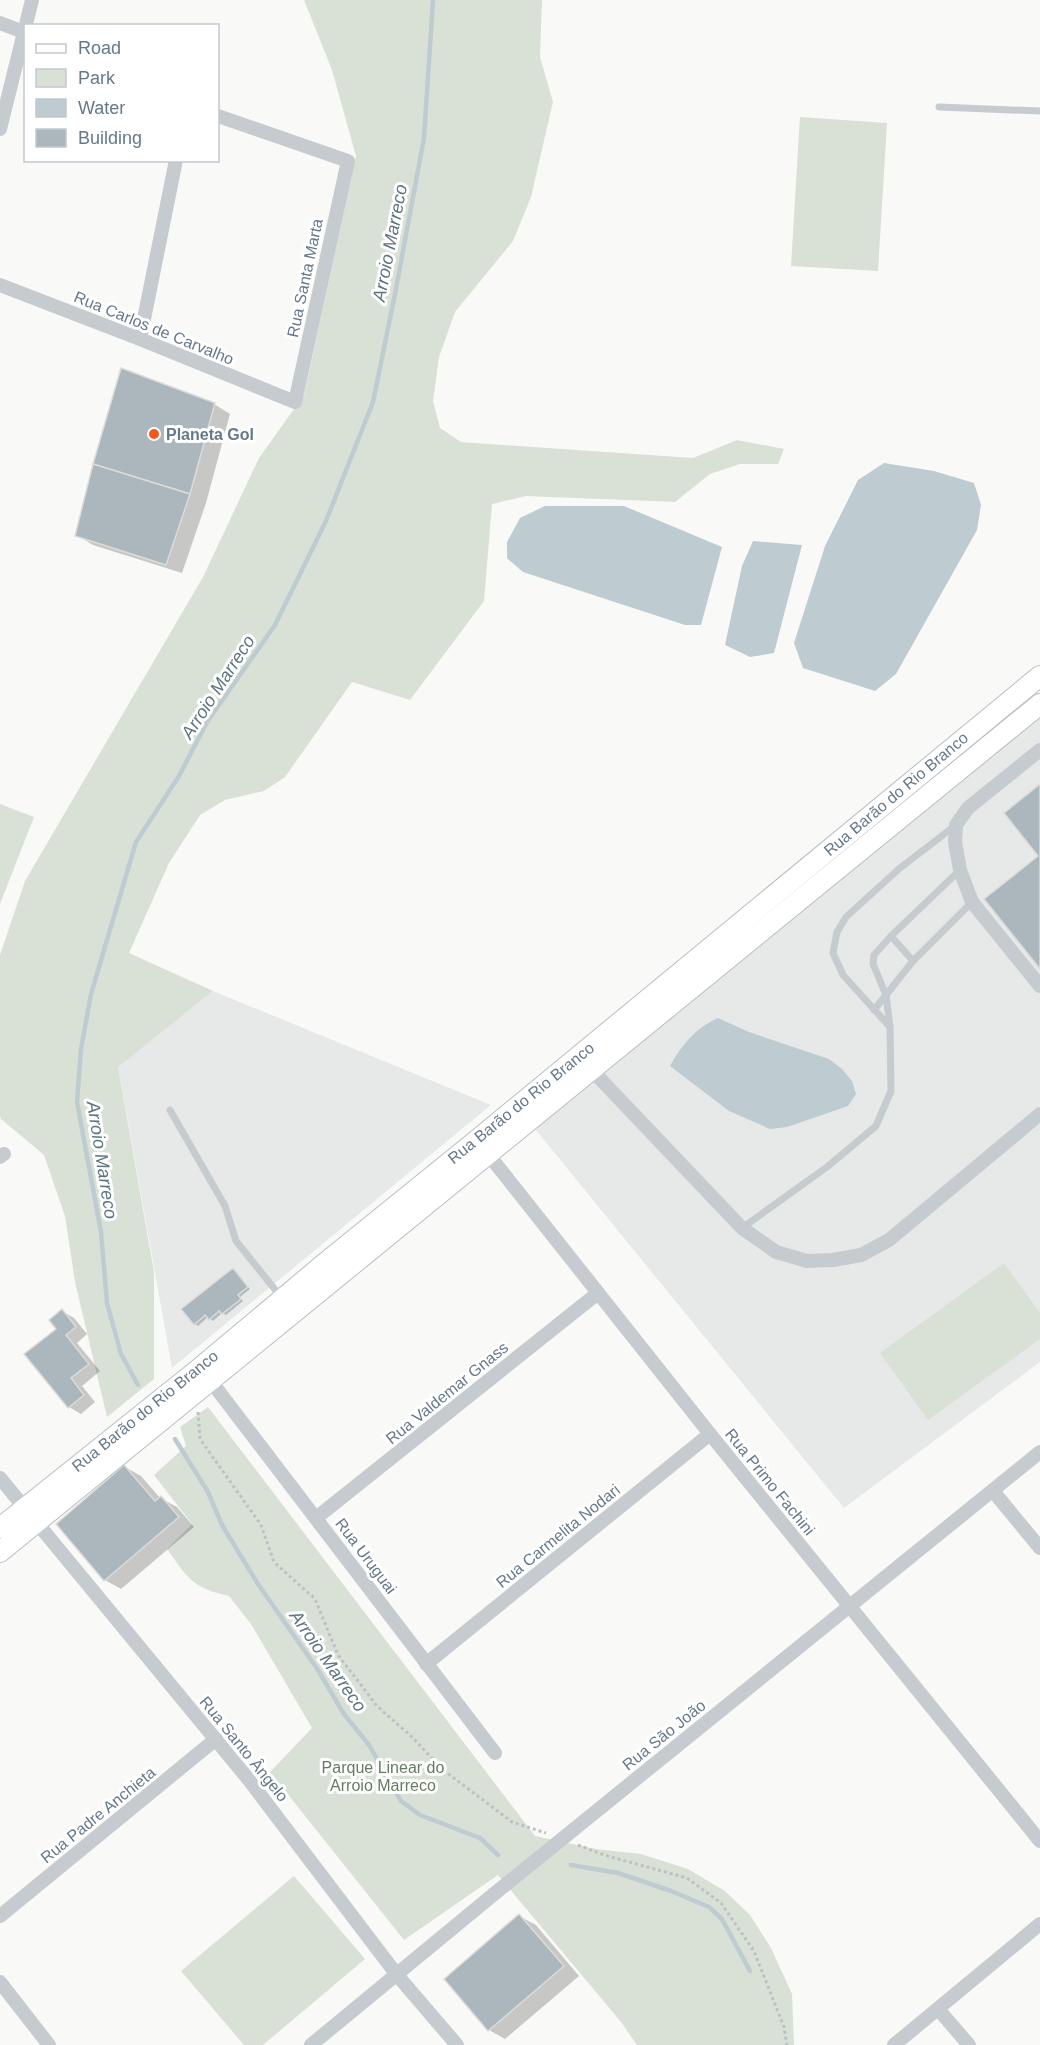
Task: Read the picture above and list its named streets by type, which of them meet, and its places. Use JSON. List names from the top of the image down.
{
  "streets": {
    "main road": ["Rua Barão do Rio Branco"],
    "street": [
      "Rua Santa Marta",
      "Rua Carlos de Carvalho",
      "Rua Valdemar Gnass",
      "Rua Primo Fachini",
      "Rua Carmelita Nodari",
      "Rua Uruguai",
      "Rua São João",
      "Rua Santo Ângelo",
      "Rua Padre Anchieta"
    ]
  },
  "crossings": [
    ["Rua Santa Marta", "Rua Carlos de Carvalho"],
    ["Rua Barão do Rio Branco", "Rua Primo Fachini"],
    ["Rua Barão do Rio Branco", "Rua Uruguai"],
    ["Rua Barão do Rio Branco", "Rua Santo Ângelo"],
    ["Rua Valdemar Gnass", "Rua Primo Fachini"],
    ["Rua Valdemar Gnass", "Rua Uruguai"],
    ["Rua Primo Fachini", "Rua Carmelita Nodari"],
    ["Rua Primo Fachini", "Rua São João"],
    ["Rua Carmelita Nodari", "Rua Uruguai"],
    ["Rua São João", "Rua Santo Ângelo"],
    ["Rua Santo Ângelo", "Rua Padre Anchieta"]
  ],
  "water": ["Arroio Marreco"],
  "parks": ["Parque Linear do Arroio Marreco"],
  "places": ["Planeta Gol"],
  "legend": [
    "Road",
    "Park",
    "Water",
    "Building"
  ]
}
